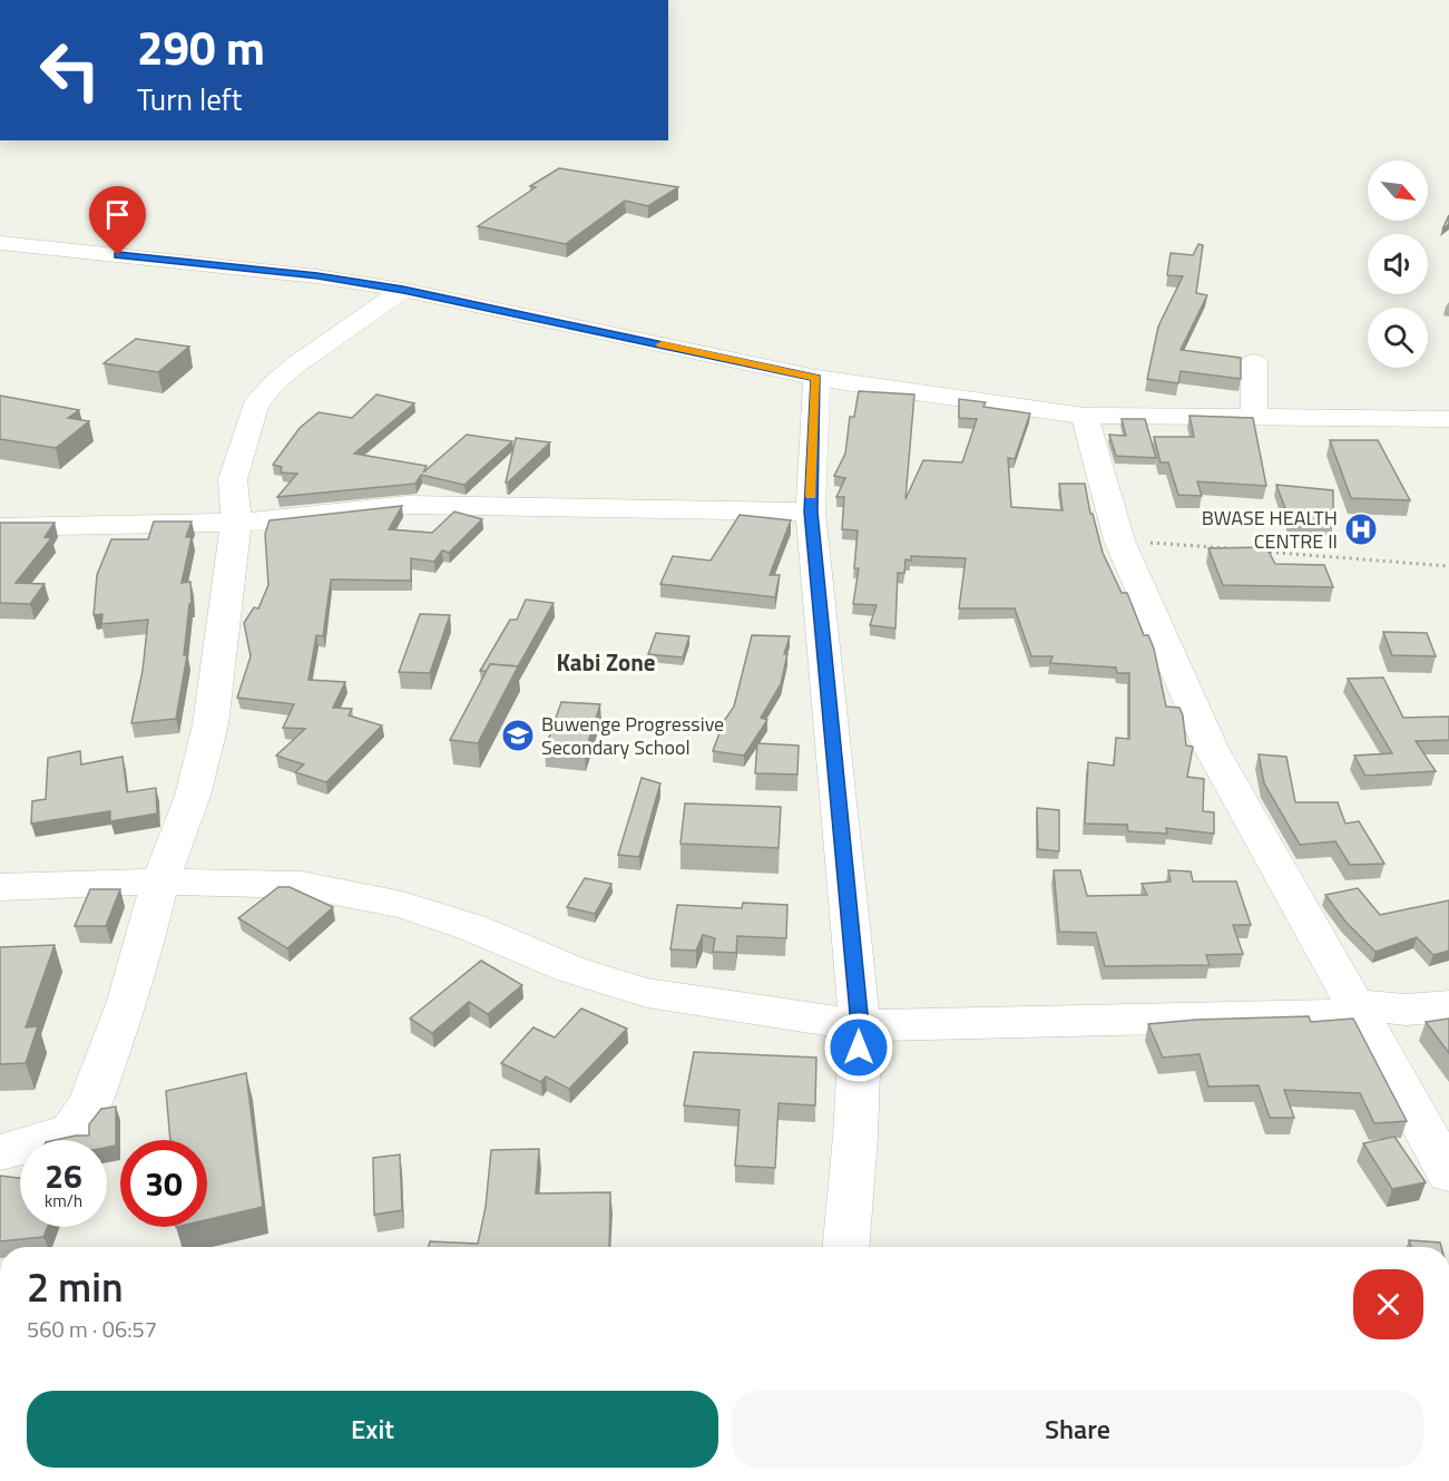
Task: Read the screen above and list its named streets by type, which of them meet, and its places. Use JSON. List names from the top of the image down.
{
  "districts": ["Kabi Zone"],
  "places": {
    "hospital": ["BWASE HEALTH CENTRE II"],
    "school or university": ["Buwenge Progressive Secondary School"]
  },
  "north": "bottom right",
  "page": {
    "turn": ["290 m", "Turn left"],
    "speed": "26 km/h",
    "limit": "30",
    "heading": ["2 min", "560 m · 06:57"],
    "buttons": ["Exit", "Share"]
  }
}
